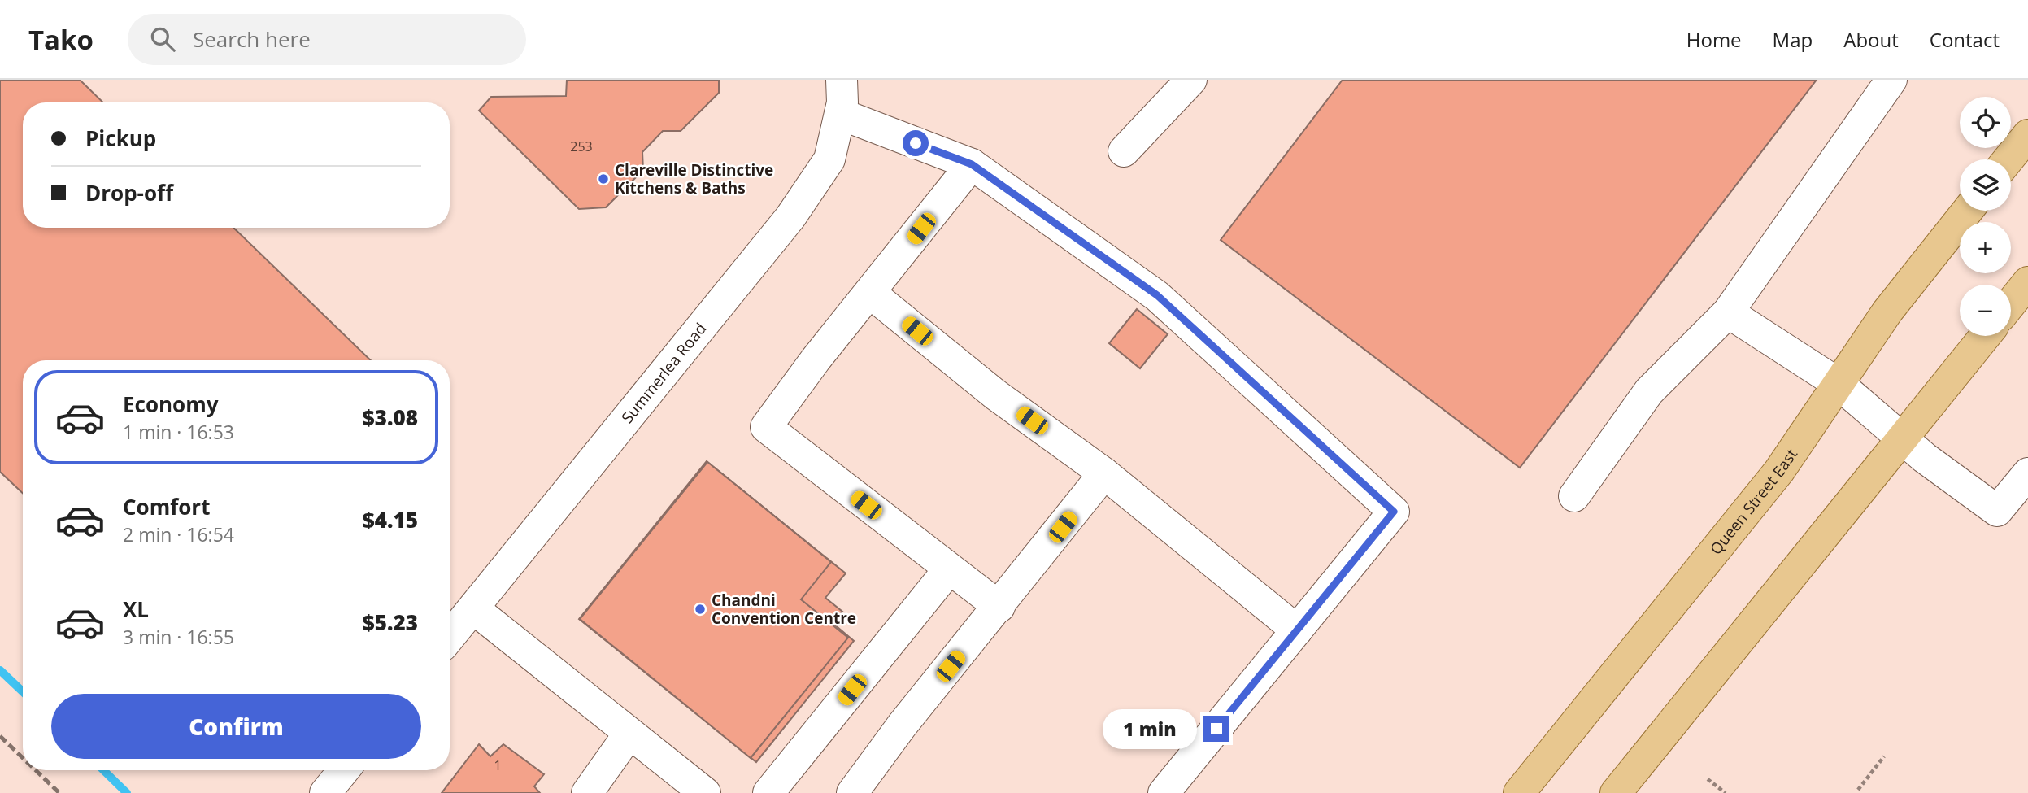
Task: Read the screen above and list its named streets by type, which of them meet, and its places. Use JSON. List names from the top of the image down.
{
  "streets": {
    "main road": ["Queen Street East"],
    "street": ["Summerlea Road"]
  },
  "places": ["Clareville Distinctive Kitchens & Baths", "Chandni Convention Centre"],
  "house_numbers": ["253", "1"],
  "page": {
    "header": "Tako",
    "search": "Search here",
    "nav": [
      "Home",
      "Map",
      "About",
      "Contact"
    ],
    "map_buttons": ["+", "−"],
    "banner": ["Pickup", "Drop-off"],
    "list": [
      {
        "name": "Economy",
        "note": "1 min · 16:53",
        "value": "$3.08"
      },
      {
        "name": "Comfort",
        "note": "2 min · 16:54",
        "value": "$4.15"
      },
      {
        "name": "XL",
        "note": "3 min · 16:55",
        "value": "$5.23"
      }
    ],
    "buttons": "Confirm",
    "bubble": "1 min"
  }
}
